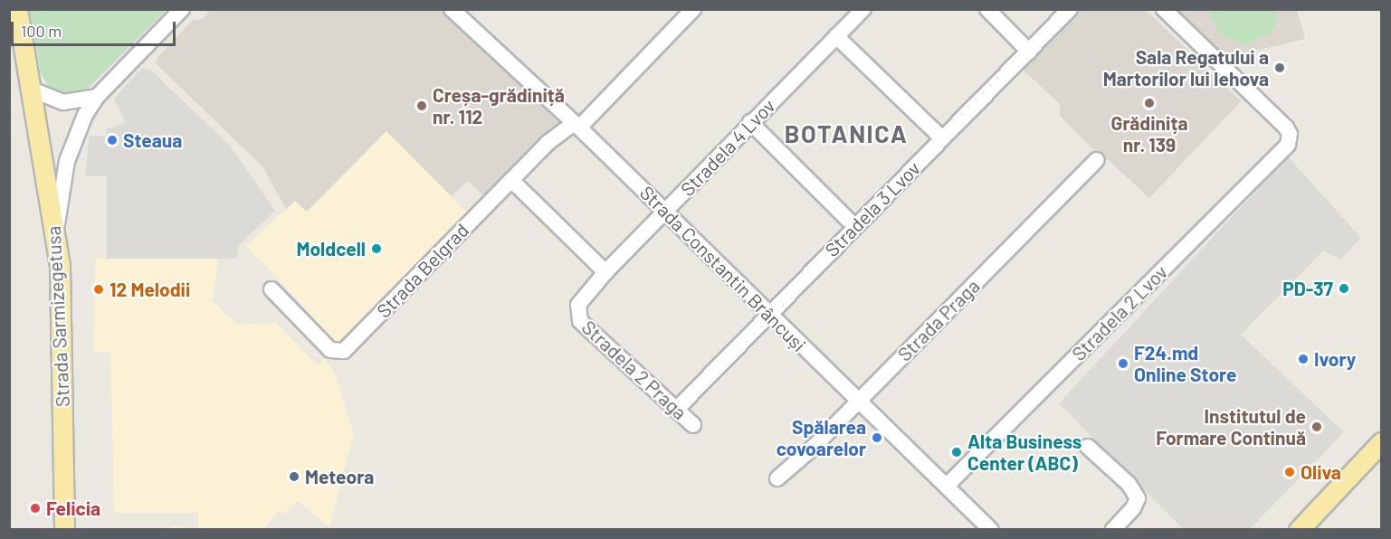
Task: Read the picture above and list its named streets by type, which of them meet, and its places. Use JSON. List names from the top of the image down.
{
  "streets": {
    "main road": ["Strada Sarmizegetusa"],
    "street": [
      "Stradela 4 Lvov",
      "Stradela 3 Lvov",
      "Strada Constantin Brâncuși",
      "Strada Belgrad",
      "Stradela 2 Lvov",
      "Strada Praga",
      "Stradela 2 Praga"
    ]
  },
  "crossings": [
    ["Stradela 4 Lvov", "Strada Constantin Brâncuși"],
    ["Stradela 4 Lvov", "Stradela 2 Praga"],
    ["Stradela 3 Lvov", "Strada Constantin Brâncuși"],
    ["Stradela 3 Lvov", "Stradela 2 Praga"],
    ["Strada Constantin Brâncuși", "Strada Belgrad"],
    ["Strada Constantin Brâncuși", "Stradela 2 Lvov"],
    ["Strada Constantin Brâncuși", "Strada Praga"]
  ],
  "districts": ["BOTANICA"],
  "places": [
    "Sala Regatului a Martorilor lui Iehova",
    "Grădinița nr. 139",
    "Creșa-grădiniță nr. 112",
    "Steaua",
    "Moldcell",
    "PD-37",
    "12 Melodii",
    "Ivory",
    "F24.md Online Store",
    "Institutul de Formare Continuă",
    "Spălarea covoarelor",
    "Alta Business Center (ABC)",
    "Oliva",
    "Meteora",
    "Felicia"
  ],
  "scale_bar": "100 m"
}
